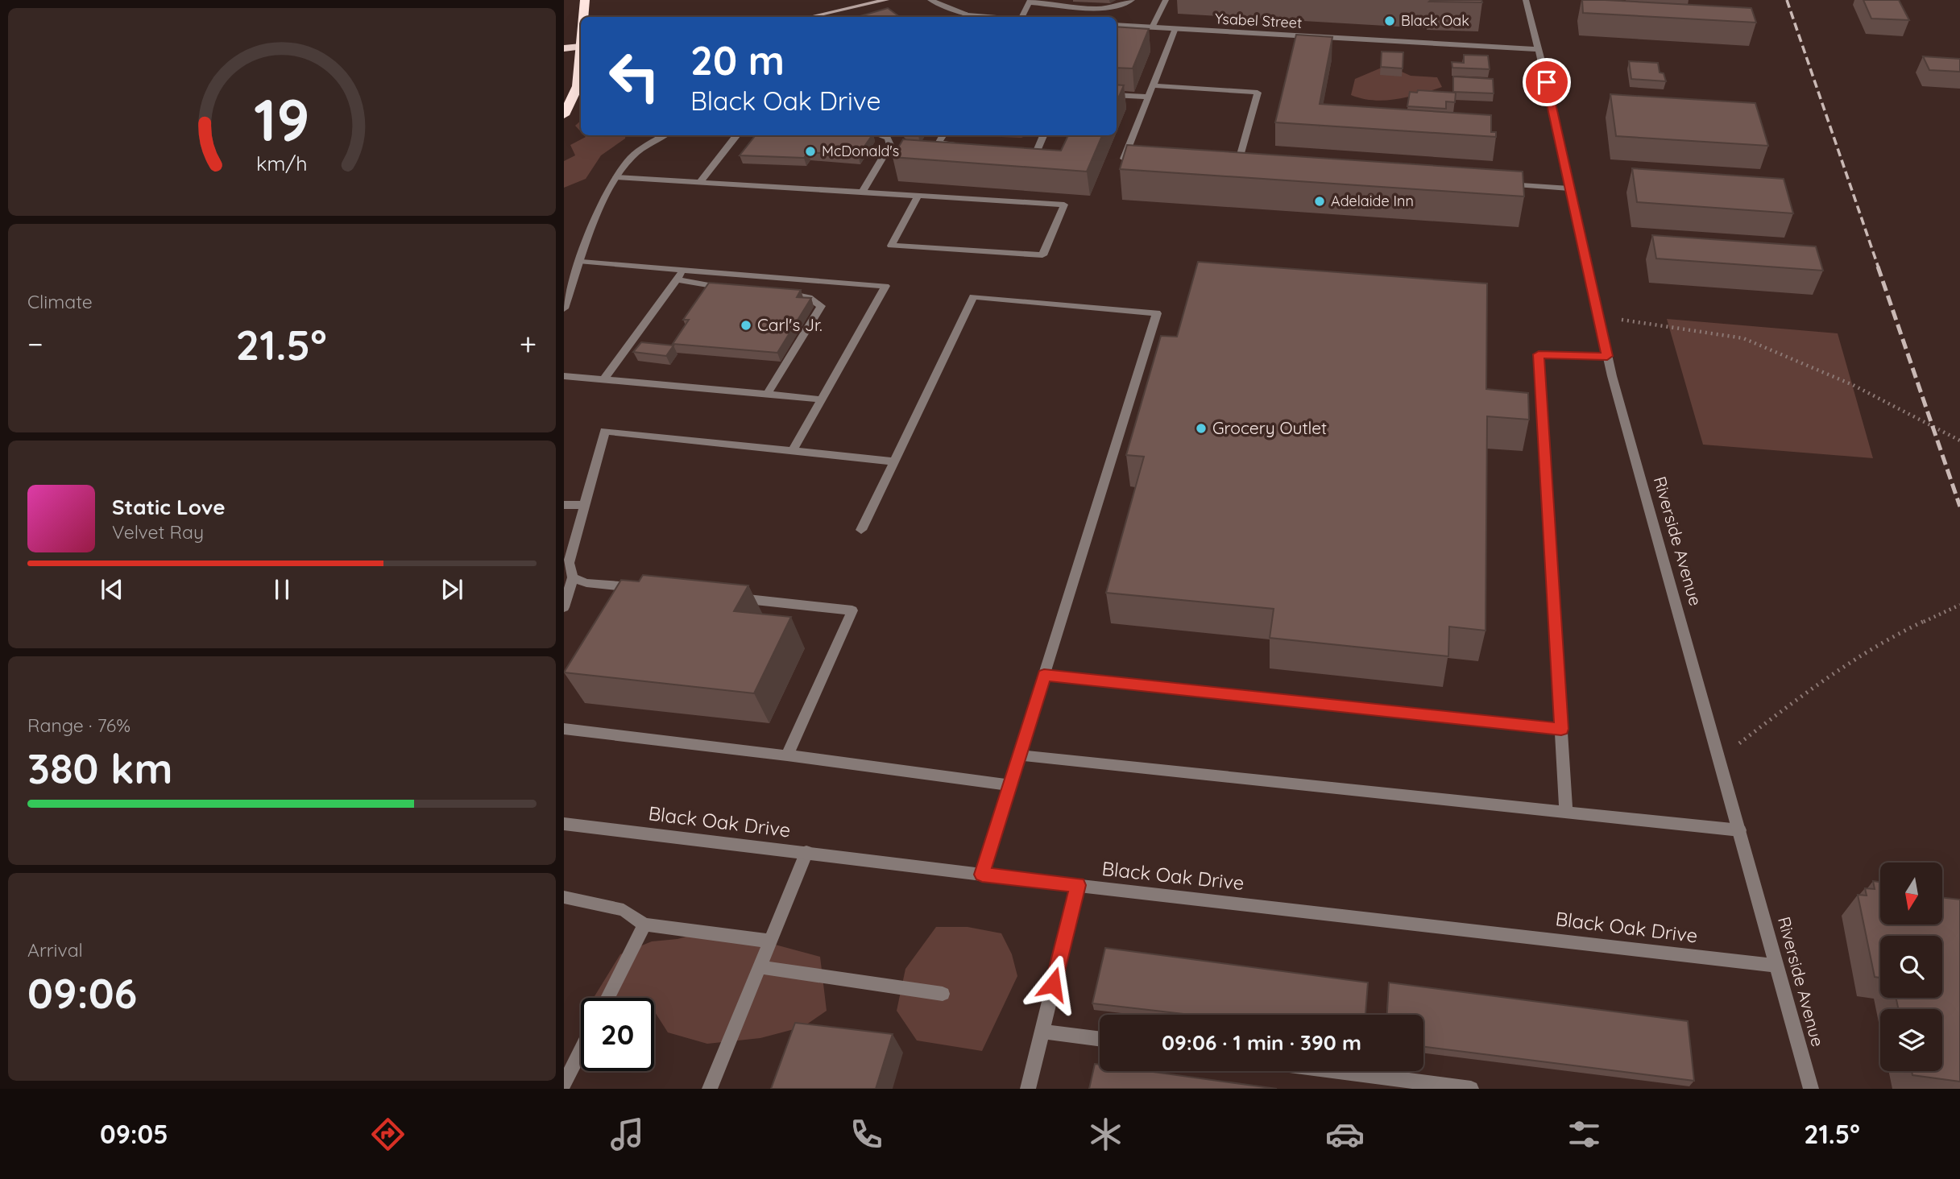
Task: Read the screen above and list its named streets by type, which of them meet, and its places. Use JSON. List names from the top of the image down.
{
  "streets": {
    "street": ["Ysabel Street", "Riverside Avenue", "Black Oak Drive"]
  },
  "crossings": [
    ["Ysabel Street", "Riverside Avenue"],
    ["Riverside Avenue", "Black Oak Drive"]
  ],
  "places": [
    "Black Oak",
    "McDonald's",
    "Adelaide Inn",
    "Carl's Jr.",
    "Grocery Outlet"
  ],
  "north": "bottom",
  "page": {
    "turn": ["20 m", "Black Oak Drive"],
    "tile": [
      "Climate",
      ["Range · 76%", "380 km"],
      ["Arrival", "09:06"]
    ],
    "heat": ["−", "21.5°", "+"],
    "song": ["Static Love", "Velvet Ray"],
    "limit": "20",
    "trip": "09:06 · 1 min · 390 m",
    "tabs": ["09:05", "21.5°"],
    "gauge": ["19", "km/h"]
  }
}
